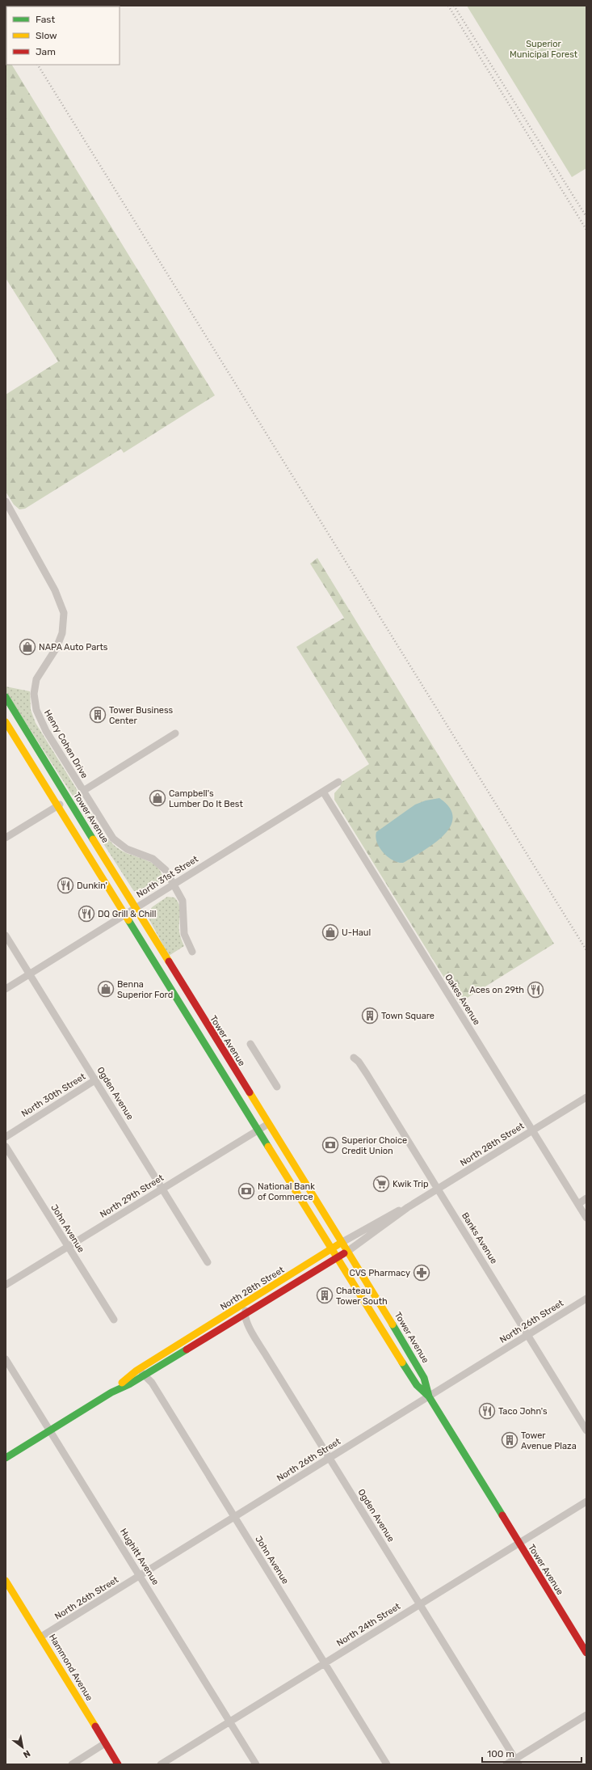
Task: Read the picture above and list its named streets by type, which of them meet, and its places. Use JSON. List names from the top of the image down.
{
  "streets": {
    "main road": ["Tower Avenue", "North 28th Street", "Hammond Avenue"],
    "street": [
      "Henry Cohen Drive",
      "North 31st Street",
      "Oakes Avenue",
      "Ogden Avenue",
      "North 30th Street",
      "North 29th Street",
      "John Avenue",
      "Banks Avenue",
      "North 26th Street",
      "Hughitt Avenue",
      "North 24th Street"
    ]
  },
  "crossings": [
    ["Henry Cohen Drive", "North 31st Street"],
    ["Tower Avenue", "North 31st Street"],
    ["Tower Avenue", "North 28th Street"],
    ["Tower Avenue", "North 29th Street"],
    ["Tower Avenue", "North 26th Street"],
    ["Tower Avenue", "North 24th Street"],
    ["North 31st Street", "Oakes Avenue"],
    ["North 31st Street", "Ogden Avenue"],
    ["Oakes Avenue", "North 28th Street"],
    ["Ogden Avenue", "North 30th Street"],
    ["Ogden Avenue", "North 28th Street"],
    ["Ogden Avenue", "North 29th Street"],
    ["Ogden Avenue", "North 26th Street"],
    ["Ogden Avenue", "North 24th Street"],
    ["North 28th Street", "John Avenue"],
    ["North 28th Street", "Banks Avenue"],
    ["North 28th Street", "Hughitt Avenue"],
    ["North 29th Street", "John Avenue"],
    ["John Avenue", "North 26th Street"],
    ["John Avenue", "North 24th Street"],
    ["Banks Avenue", "North 26th Street"],
    ["North 26th Street", "Hughitt Avenue"],
    ["North 26th Street", "Hammond Avenue"],
    ["Hughitt Avenue", "North 24th Street"]
  ],
  "parks": ["Superior Municipal Forest"],
  "places": {
    "shop": [
      "NAPA Auto Parts",
      "Campbell's Lumber Do It Best",
      "U-Haul",
      "Benna Superior Ford"
    ],
    "building": [
      "Tower Business Center",
      "Town Square",
      "Chateau Tower South",
      "Tower Avenue Plaza"
    ],
    "restaurant": [
      "Dunkin'",
      "DQ Grill & Chill",
      "Aces on 29th",
      "Taco John's"
    ],
    "bank": ["Superior Choice Credit Union", "National Bank of Commerce"],
    "supermarket": ["Kwik Trip"],
    "pharmacy": ["CVS Pharmacy"]
  },
  "legend": ["Fast", "Slow", "Jam"],
  "scale_bar": "100 m",
  "north": "bottom right"
}
